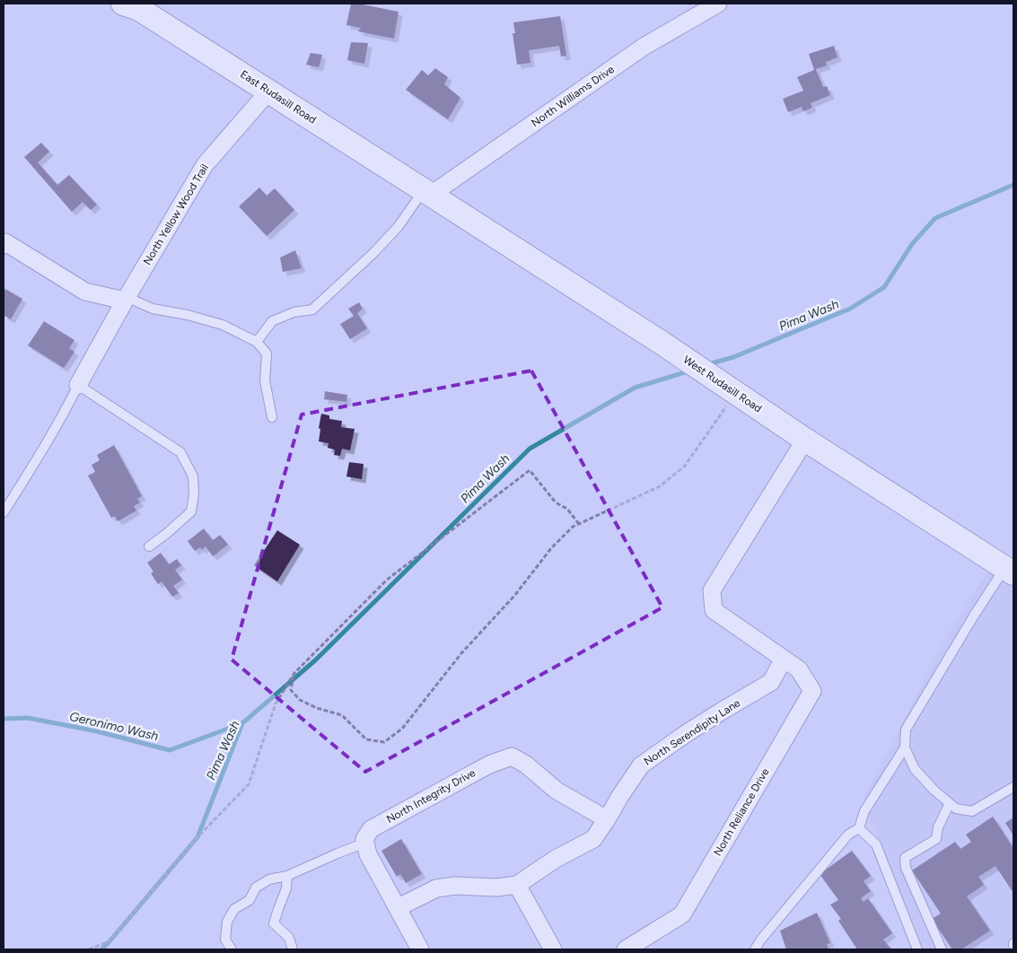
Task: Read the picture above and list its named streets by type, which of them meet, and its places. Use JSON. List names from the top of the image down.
{
  "streets": {
    "street": [
      "North Williams Drive",
      "East Rudasill Road",
      "North Yellow Wood Trail",
      "West Rudasill Road",
      "North Serendipity Lane",
      "North Integrity Drive",
      "North Reliance Drive"
    ]
  },
  "crossings": [
    ["North Williams Drive", "East Rudasill Road"],
    ["North Williams Drive", "West Rudasill Road"],
    ["East Rudasill Road", "North Yellow Wood Trail"],
    ["East Rudasill Road", "West Rudasill Road"],
    ["North Serendipity Lane", "North Integrity Drive"],
    ["North Serendipity Lane", "North Reliance Drive"]
  ],
  "water": ["Pima Wash", "Geronimo Wash"]
}
